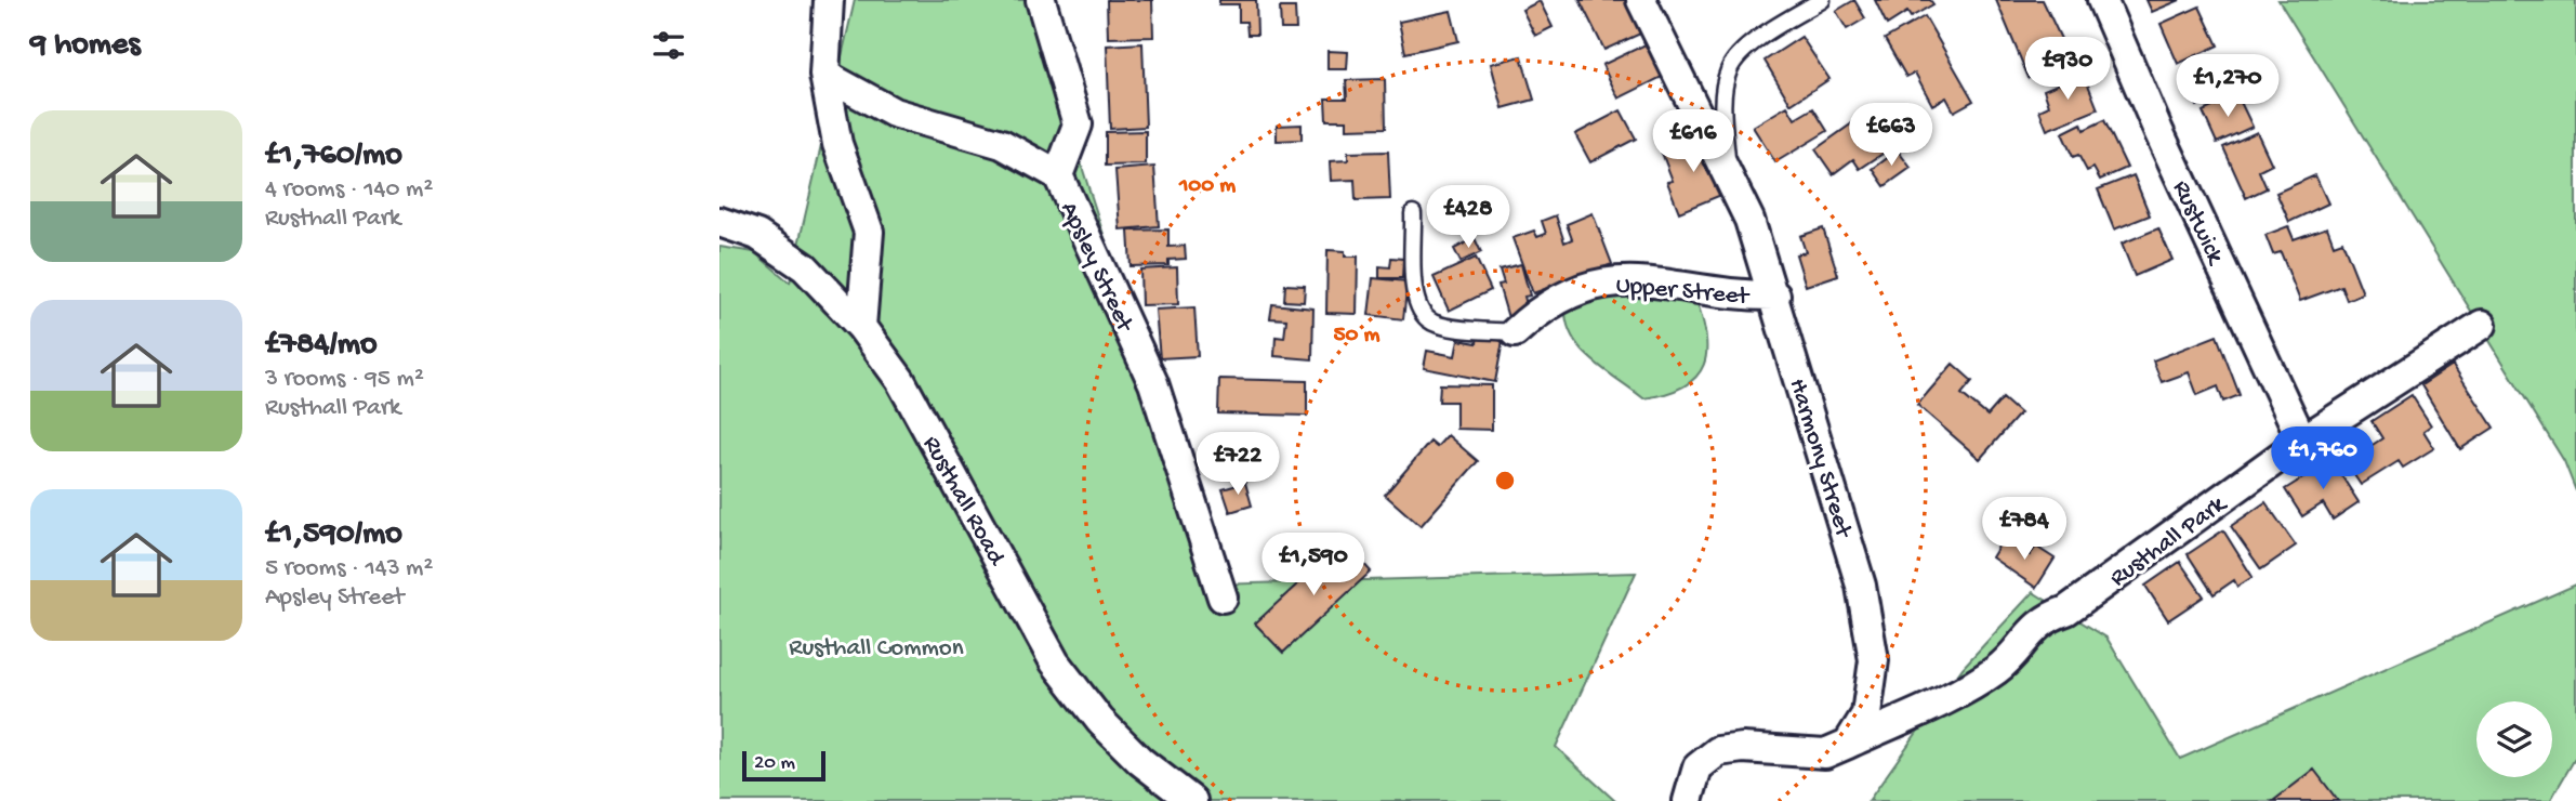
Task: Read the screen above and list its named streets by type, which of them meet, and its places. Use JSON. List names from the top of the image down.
{
  "streets": {
    "street": [
      "Rustwick",
      "Apsley Street",
      "Upper Street",
      "Harmony Street",
      "Rusthall Road",
      "Rusthall Park"
    ]
  },
  "crossings": [
    ["Rustwick", "Rusthall Park"],
    ["Upper Street", "Harmony Street"],
    ["Harmony Street", "Rusthall Park"]
  ],
  "parks": ["Rusthall Common"],
  "scale_bar": "20 m",
  "page": {
    "heading": "9 homes",
    "price": [
      "£930",
      "£1,270",
      "£663",
      "£616",
      "£428",
      "£1,760",
      "£722",
      "£784",
      "£1,590"
    ],
    "list": [
      {
        "name": "£1,760/mo",
        "note": "4 rooms · 140 m² · Rusthall Park"
      },
      {
        "name": "£784/mo",
        "note": "3 rooms · 95 m² · Rusthall Park"
      },
      {
        "name": "£1,590/mo",
        "note": "5 rooms · 143 m² · Apsley Street"
      }
    ],
    "scale": "20 m"
  },
  "rings": ["100 m", "50 m"]
}
